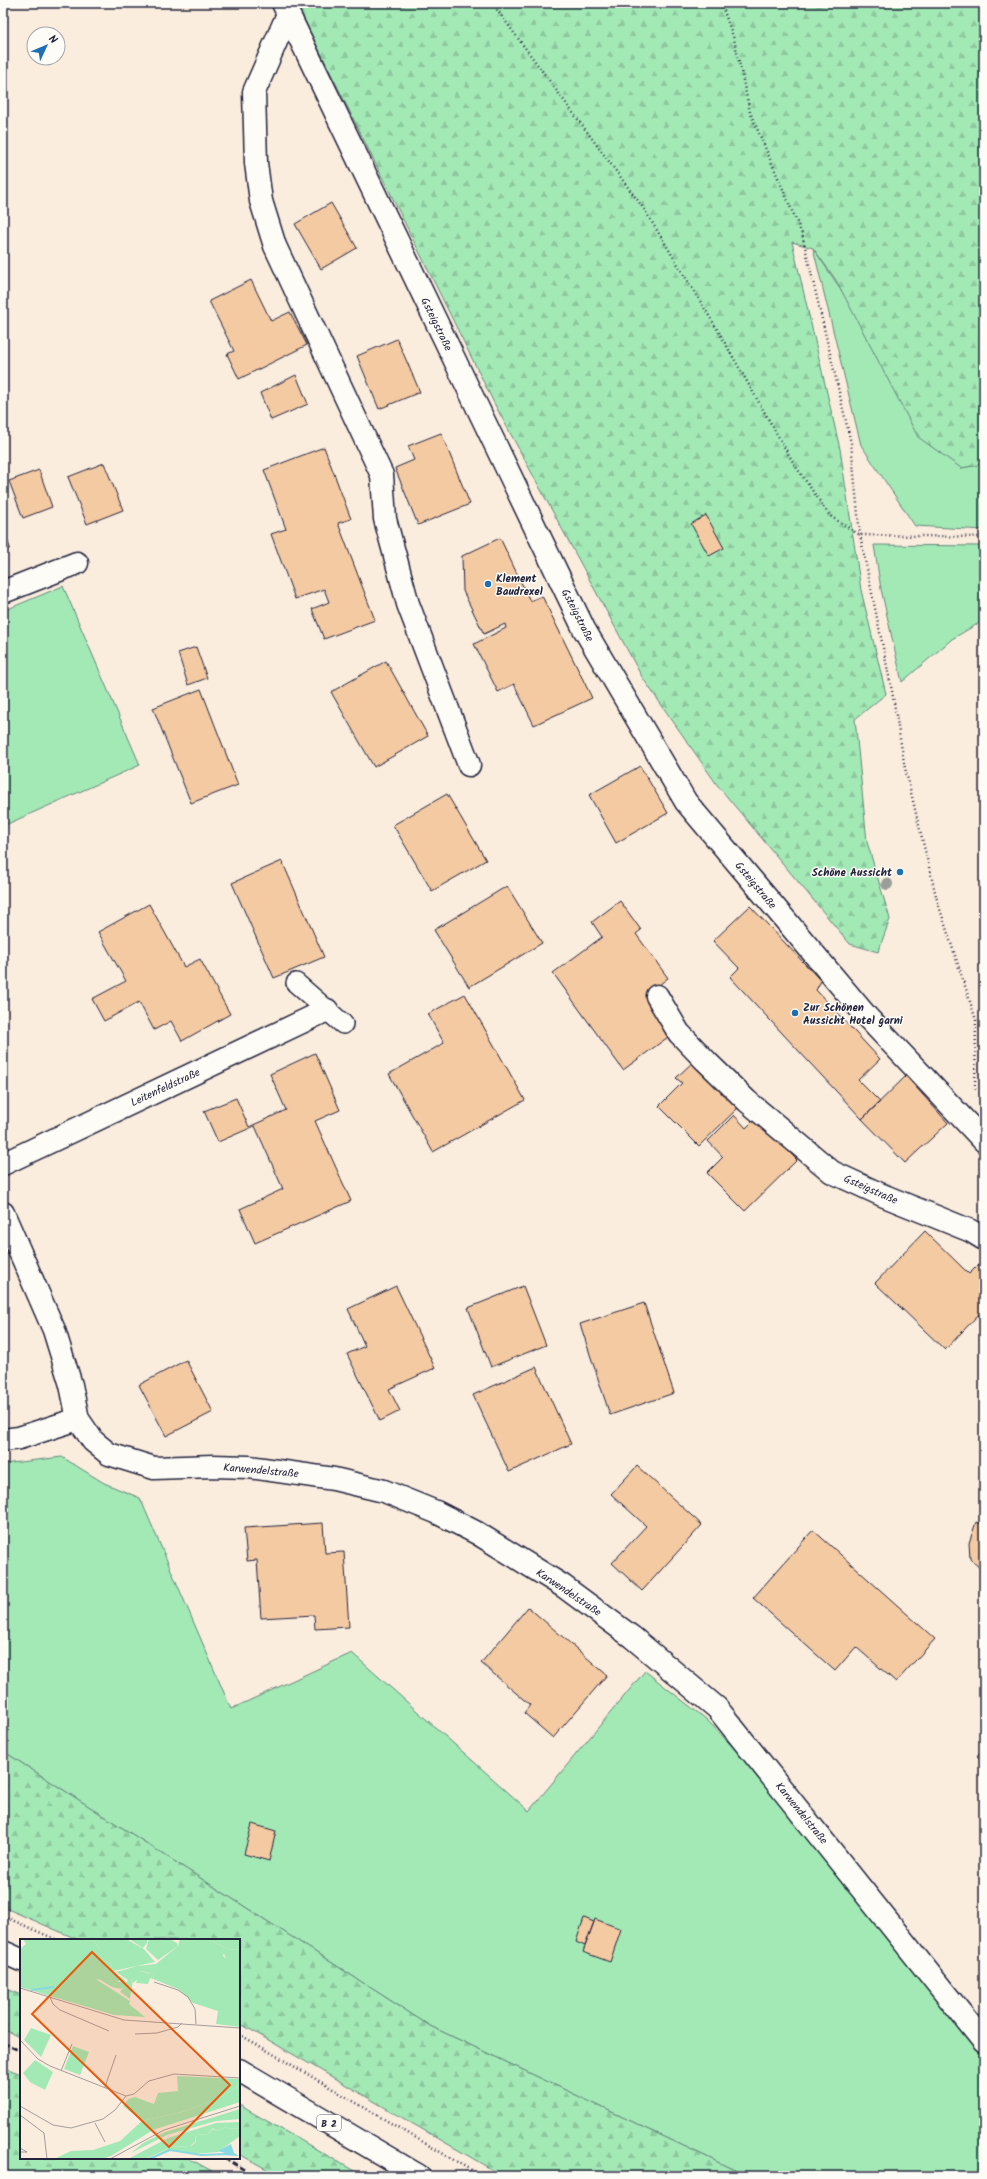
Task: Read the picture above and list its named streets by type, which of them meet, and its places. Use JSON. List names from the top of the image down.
{
  "streets": {
    "street": [
      "Gsteigstraße",
      "Leitenfeldstraße",
      "Karwendelstraße",
      "B 2"
    ]
  },
  "places": ["Klement Baudrexel", "Schöne Aussicht", "Zur Schönen Aussicht Hotel garni"],
  "north": "top right"
}
